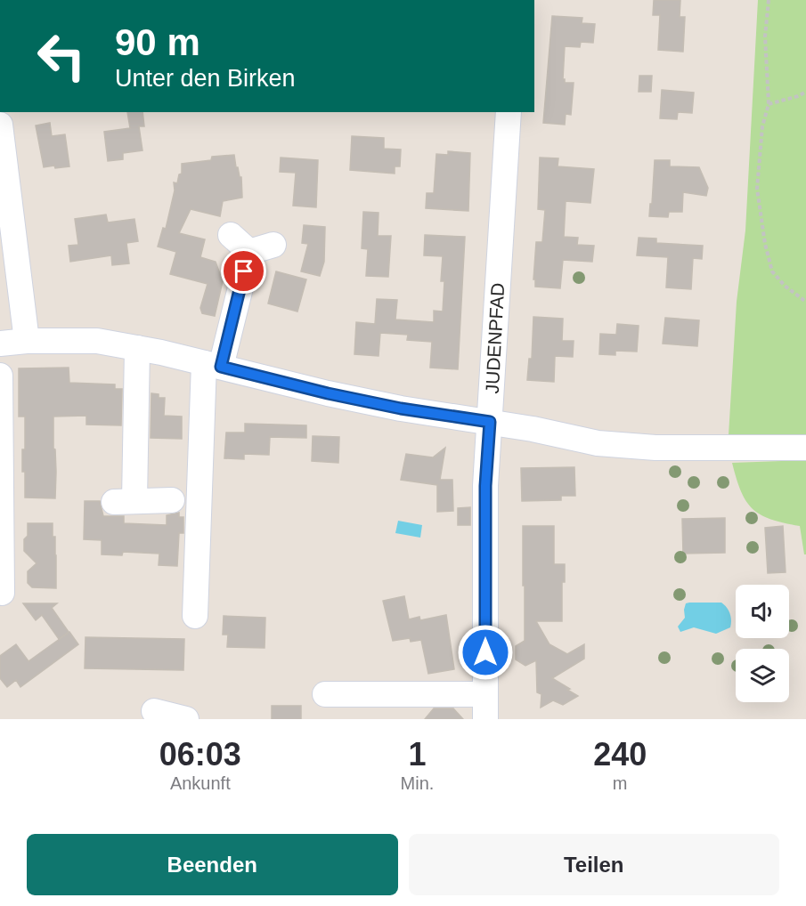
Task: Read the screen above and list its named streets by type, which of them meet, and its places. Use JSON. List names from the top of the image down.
{
  "streets": {
    "street": ["JUDENPFAD"]
  },
  "page": {
    "turn": ["90 m", "Unter den Birken"],
    "eta": [
      "06:03",
      "Ankunft",
      "1",
      "Min.",
      "240",
      "m"
    ],
    "buttons": ["Beenden", "Teilen"]
  }
}
